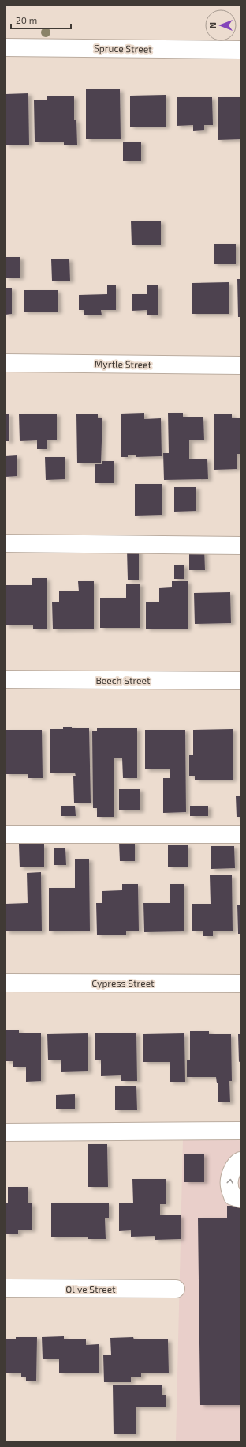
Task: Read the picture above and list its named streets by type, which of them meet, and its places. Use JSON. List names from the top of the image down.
{
  "streets": {
    "street": [
      "Spruce Street",
      "Myrtle Street",
      "Beech Street",
      "Cypress Street",
      "Olive Street"
    ]
  },
  "scale_bar": "20 m",
  "north": "left"
}
